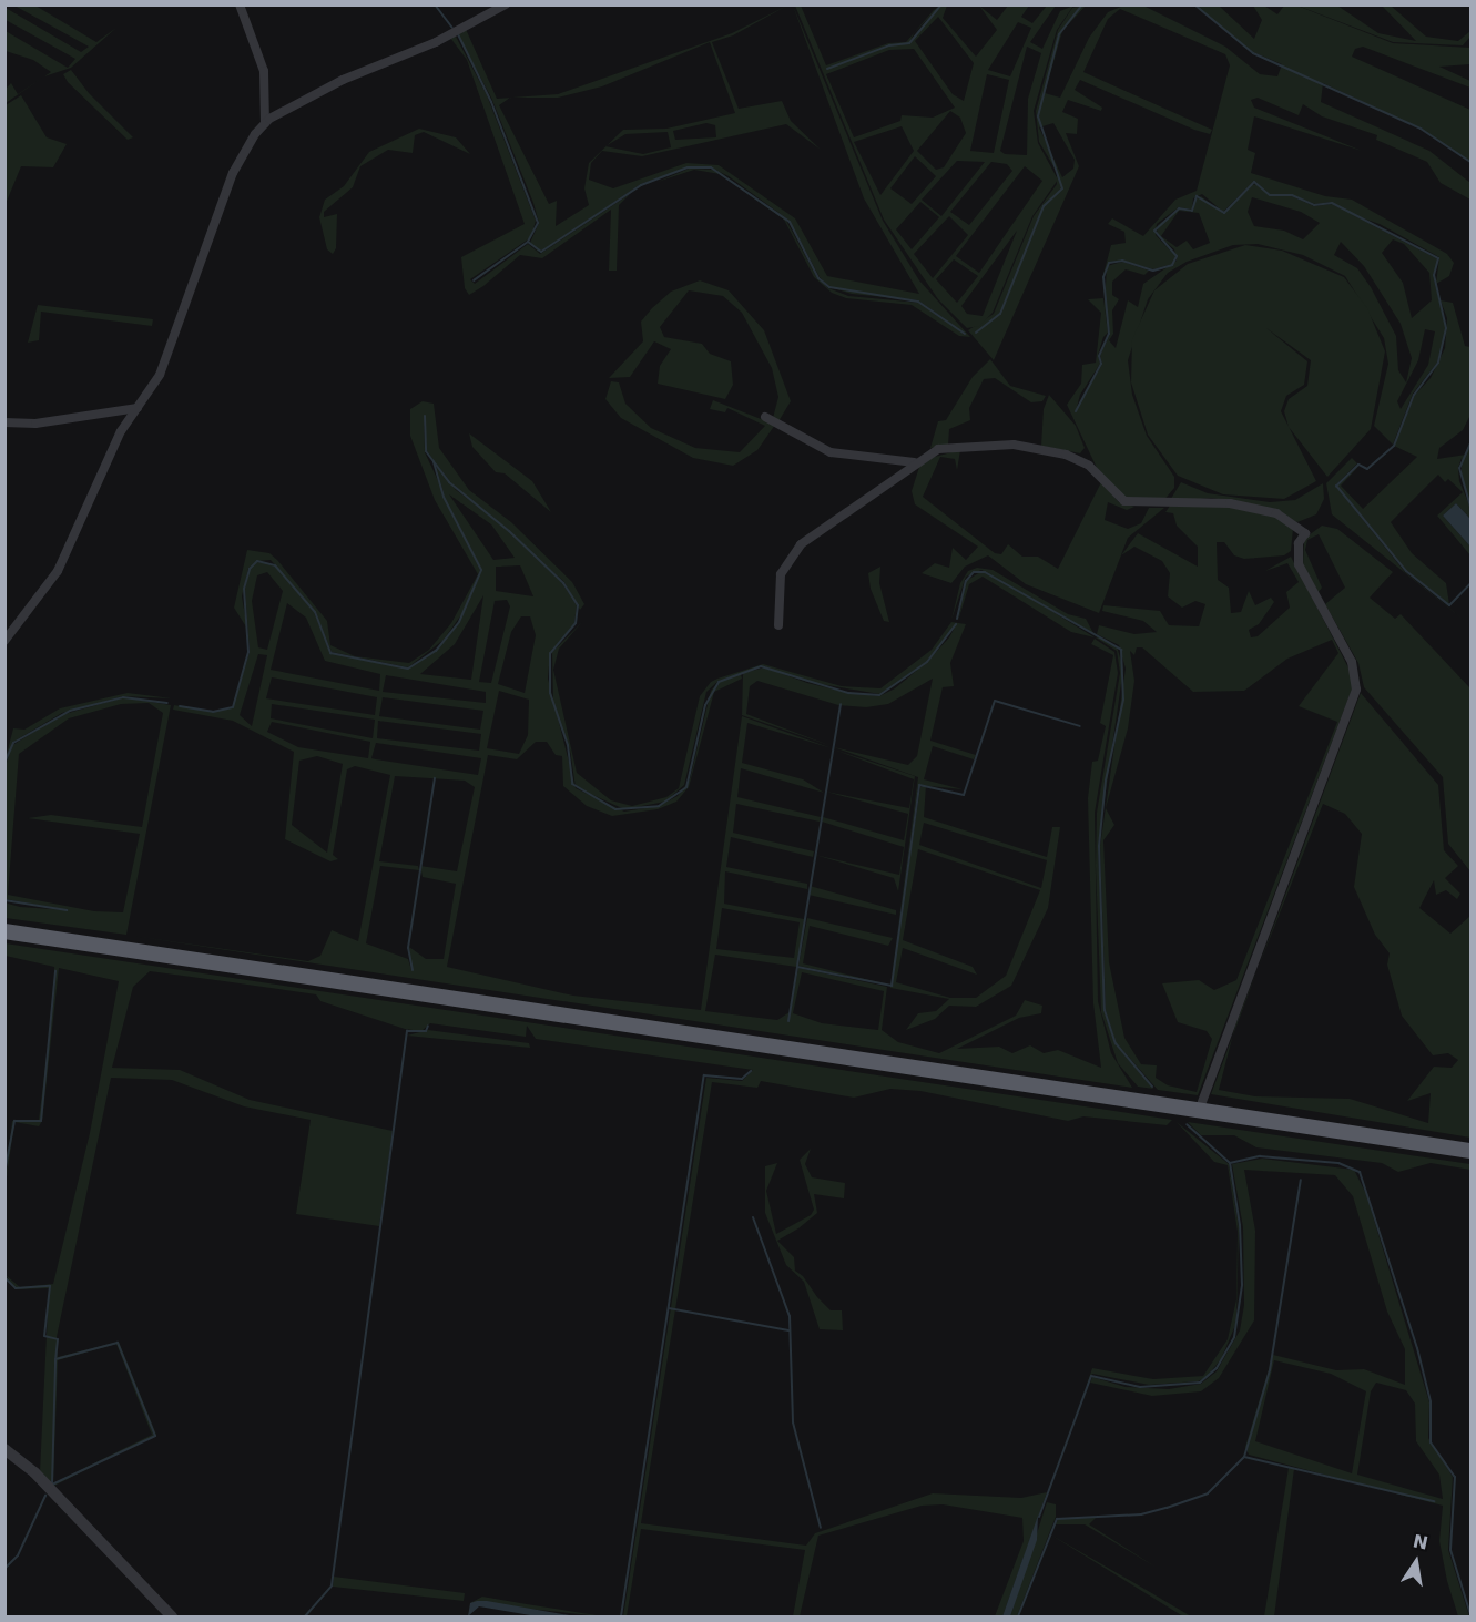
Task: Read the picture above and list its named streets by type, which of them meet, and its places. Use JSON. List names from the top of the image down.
{
  "north": "top"
}
